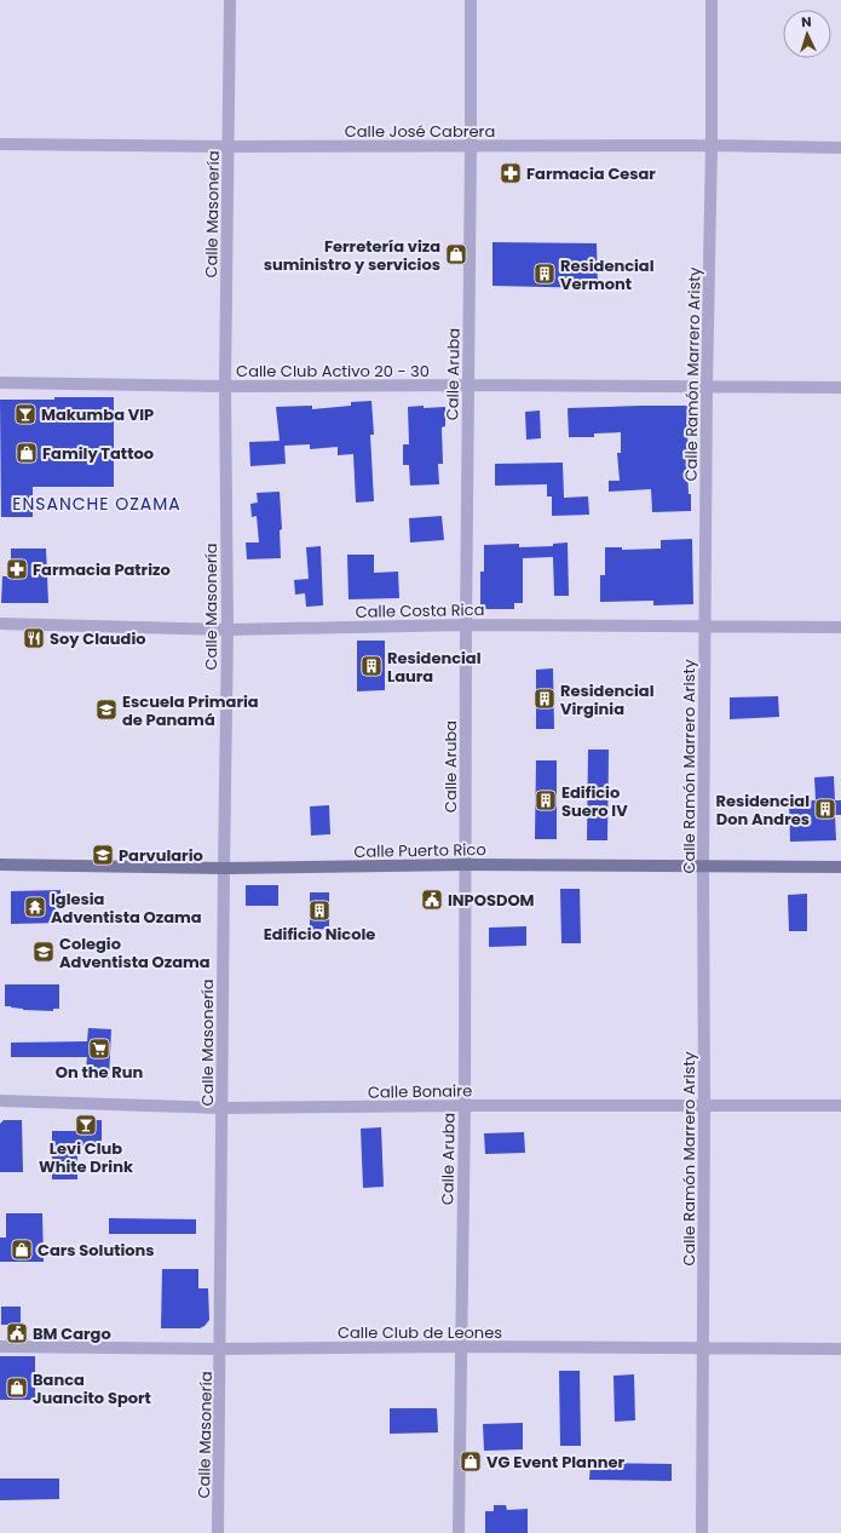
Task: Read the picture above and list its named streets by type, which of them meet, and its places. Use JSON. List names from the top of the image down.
{
  "streets": {
    "street": [
      "Calle José Cabrera",
      "Calle Masonería",
      "Calle Club Activo 20 - 30",
      "Calle Aruba",
      "Calle Ramón Marrero Aristy",
      "Calle Costa Rica",
      "Calle Puerto Rico",
      "Calle Bonaire",
      "Calle Club de Leones"
    ]
  },
  "crossings": [
    ["Calle José Cabrera", "Calle Masonería"],
    ["Calle José Cabrera", "Calle Aruba"],
    ["Calle José Cabrera", "Calle Ramón Marrero Aristy"],
    ["Calle Masonería", "Calle Club Activo 20 - 30"],
    ["Calle Masonería", "Calle Costa Rica"],
    ["Calle Masonería", "Calle Puerto Rico"],
    ["Calle Masonería", "Calle Bonaire"],
    ["Calle Masonería", "Calle Club de Leones"],
    ["Calle Club Activo 20 - 30", "Calle Aruba"],
    ["Calle Club Activo 20 - 30", "Calle Ramón Marrero Aristy"],
    ["Calle Aruba", "Calle Costa Rica"],
    ["Calle Aruba", "Calle Puerto Rico"],
    ["Calle Aruba", "Calle Bonaire"],
    ["Calle Aruba", "Calle Club de Leones"],
    ["Calle Ramón Marrero Aristy", "Calle Costa Rica"],
    ["Calle Ramón Marrero Aristy", "Calle Puerto Rico"],
    ["Calle Ramón Marrero Aristy", "Calle Bonaire"],
    ["Calle Ramón Marrero Aristy", "Calle Club de Leones"]
  ],
  "districts": ["ENSANCHE OZAMA"],
  "places": {
    "pharmacy": ["Farmacia Cesar", "Farmacia Patrizo"],
    "shop": [
      "Ferretería viza suministro y servicios",
      "Family Tattoo",
      "Cars Solutions",
      "Banca Juancito Sport",
      "VG Event Planner"
    ],
    "building": [
      "Residencial Vermont",
      "Residencial Laura",
      "Residencial Virginia",
      "Edificio Suero IV",
      "Residencial Don Andres",
      "Edificio Nicole"
    ],
    "bar": ["Makumba VIP", "Levi Club White Drink"],
    "restaurant": ["Soy Claudio"],
    "school or university": ["Escuela Primaria de Panamá", "Parvulario", "Colegio Adventista Ozama"],
    "public building": ["INPOSDOM", "BM Cargo"],
    "temple": ["Iglesia Adventista Ozama"],
    "supermarket": ["On the Run"]
  },
  "north": "top"
}
